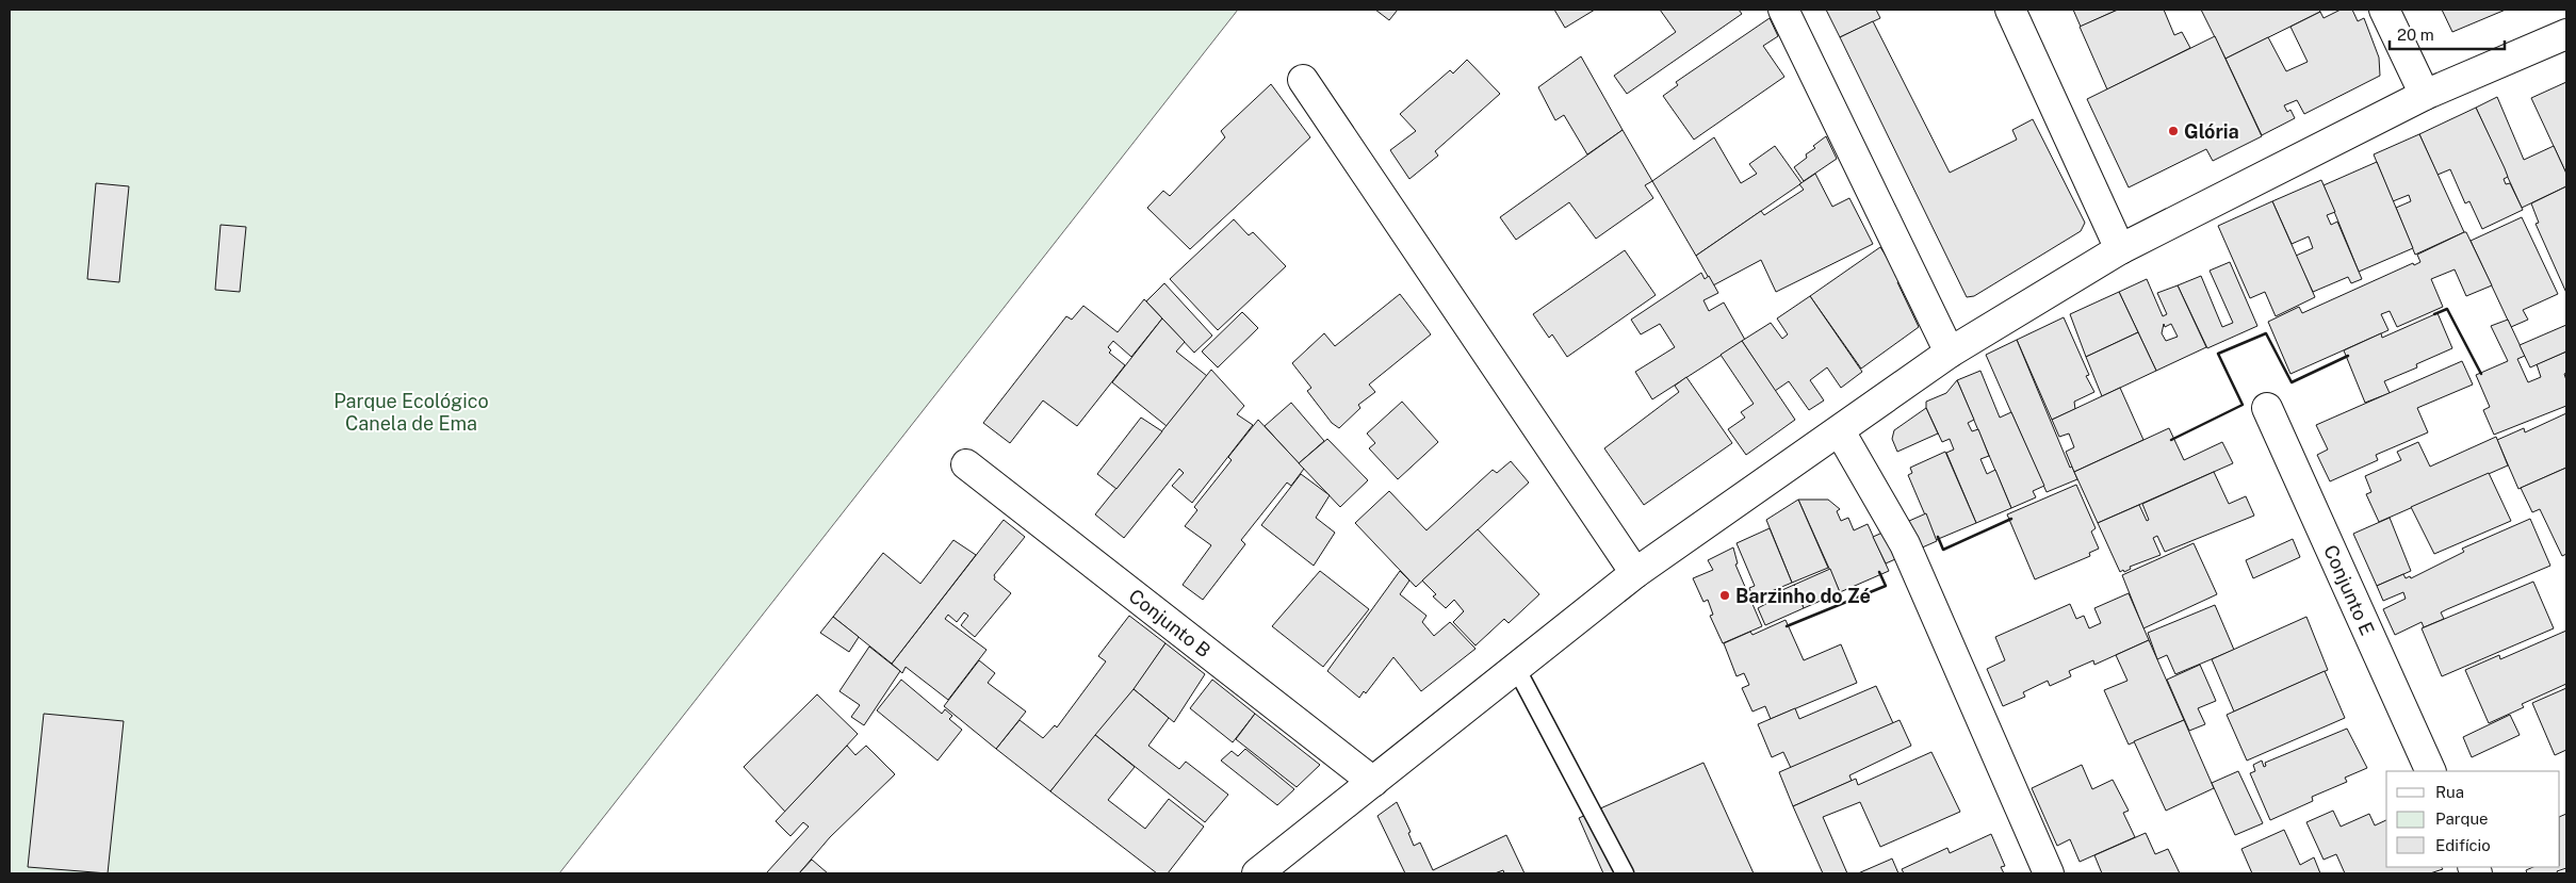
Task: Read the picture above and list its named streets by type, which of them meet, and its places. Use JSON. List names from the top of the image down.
{
  "streets": {
    "street": ["Conjunto E", "Conjunto B"]
  },
  "parks": ["Parque Ecológico Canela de Ema"],
  "places": ["Glória", "Barzinho do Zé"],
  "legend": ["Rua", "Parque", "Edifício"],
  "scale_bar": "20 m"
}
